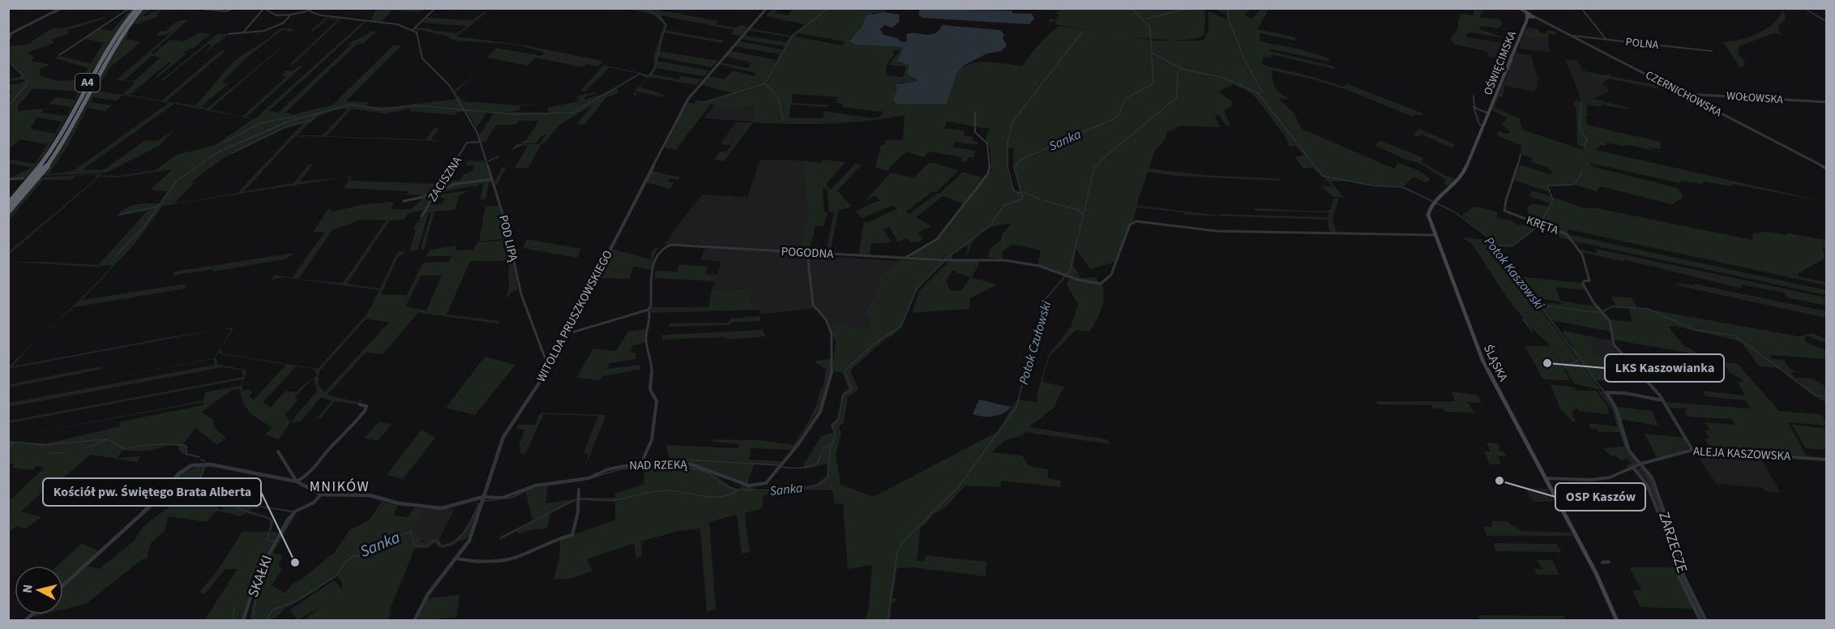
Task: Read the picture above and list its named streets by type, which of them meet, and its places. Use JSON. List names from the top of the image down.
{
  "streets": {
    "highway": ["A4"],
    "main road": ["OŚWIĘCIMSKA", "ŚLĄSKA"],
    "street": [
      "POLNA",
      "CZERNICHOWSKA",
      "WOŁOWSKA",
      "ZACISZNA",
      "KRĘTA",
      "POD LIPĄ",
      "POGODNA",
      "WITOLDA PRUSZKOWSKIEGO",
      "ALEJA KASZOWSKA",
      "NAD RZEKĄ",
      "ZARZECZE",
      "SKAŁKI"
    ]
  },
  "crossings": [
    ["POLNA", "CZERNICHOWSKA"],
    ["OŚWIĘCIMSKA", "CZERNICHOWSKA"],
    ["OŚWIĘCIMSKA", "ŚLĄSKA"],
    ["CZERNICHOWSKA", "WOŁOWSKA"],
    ["ZACISZNA", "POD LIPĄ"],
    ["KRĘTA", "ZARZECZE"],
    ["POD LIPĄ", "WITOLDA PRUSZKOWSKIEGO"],
    ["POGODNA", "ŚLĄSKA"],
    ["POGODNA", "NAD RZEKĄ"],
    ["WITOLDA PRUSZKOWSKIEGO", "NAD RZEKĄ"],
    ["ŚLĄSKA", "ALEJA KASZOWSKA"],
    ["ALEJA KASZOWSKA", "ZARZECZE"]
  ],
  "districts": ["MNIKÓW"],
  "water": ["Sanka", "Potok Kaszowski", "Potok Czułowski"],
  "places": ["LKS Kaszowianka", "OSP Kaszów", "Kościół pw. Świętego Brata Alberta"],
  "north": "left"
}
